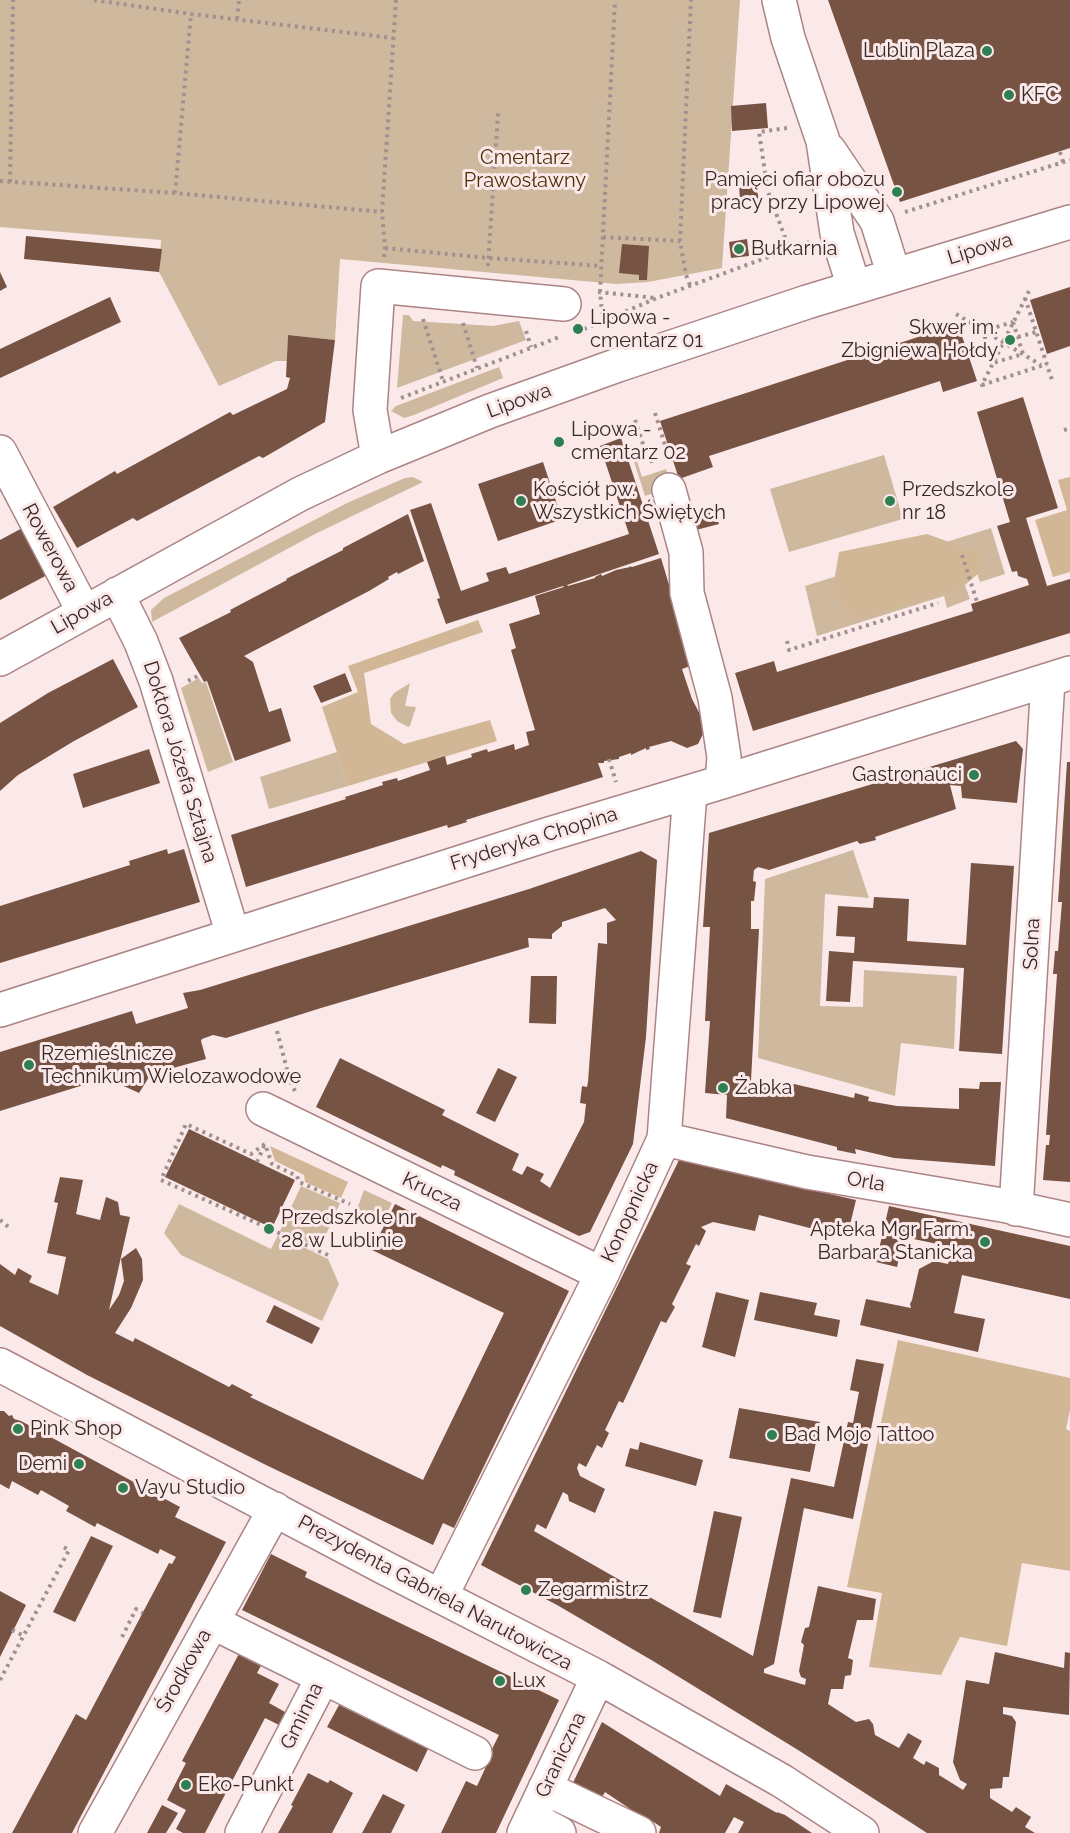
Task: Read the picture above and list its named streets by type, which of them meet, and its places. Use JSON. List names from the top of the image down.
{
  "streets": {
    "street": [
      "Lipowa",
      "Rowerowa",
      "Doktora Józefa Sztajna",
      "Fryderyka Chopina",
      "Solna",
      "Orla",
      "Krucza",
      "Konopnicka",
      "Prezydenta Gabriela Narutowicza",
      "Środkowa",
      "Gminna",
      "Graniczna"
    ]
  },
  "crossings": [
    ["Lipowa", "Rowerowa"],
    ["Lipowa", "Doktora Józefa Sztajna"],
    ["Doktora Józefa Sztajna", "Fryderyka Chopina"],
    ["Fryderyka Chopina", "Solna"],
    ["Fryderyka Chopina", "Konopnicka"],
    ["Solna", "Orla"],
    ["Orla", "Konopnicka"],
    ["Krucza", "Konopnicka"],
    ["Konopnicka", "Prezydenta Gabriela Narutowicza"],
    ["Prezydenta Gabriela Narutowicza", "Środkowa"],
    ["Prezydenta Gabriela Narutowicza", "Graniczna"],
    ["Środkowa", "Gminna"]
  ],
  "parks": ["Cmentarz Prawosławny"],
  "places": [
    "Lublin Plaza",
    "KFC",
    "Pamięci ofiar obozu pracy przy Lipowej",
    "Bułkarnia",
    "Lipowa - cmentarz 01",
    "Skwer im. Zbigniewa Hołdy",
    "Lipowa - cmentarz 02",
    "Kościół pw. Wszystkich Świętych",
    "Przedszkole nr 18",
    "Gastronauci",
    "Rzemieślnicze Technikum Wielozawodowe",
    "Żabka",
    "Przedszkole nr 28 w Lublinie",
    "Apteka Mgr Farm. Barbara Stanicka",
    "Pink Shop",
    "Bad Mojo Tattoo",
    "Demi",
    "Vayu Studio",
    "Zegarmistrz",
    "Lux",
    "Eko-Punkt"
  ]
}
